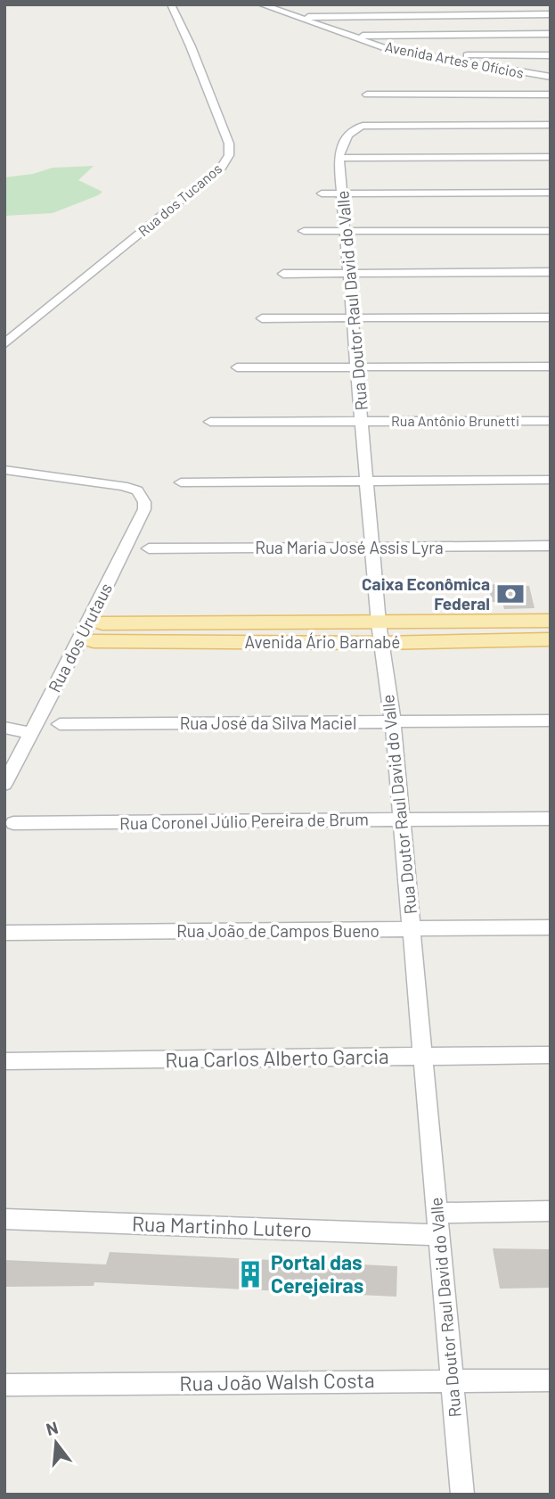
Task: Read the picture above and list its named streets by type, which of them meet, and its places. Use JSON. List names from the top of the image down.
{
  "streets": {
    "main road": ["Avenida Ário Barnabé"],
    "street": [
      "Avenida Artes e Ofícios",
      "Rua dos Tucanos",
      "Rua Doutor Raul David do Valle",
      "Rua Antônio Brunetti",
      "Rua Maria José Assis Lyra",
      "Rua dos Urutaus",
      "Rua José da Silva Maciel",
      "Rua Coronel Júlio Pereira de Brum",
      "Rua João de Campos Bueno",
      "Rua Carlos Alberto Garcia",
      "Rua Martinho Lutero",
      "Rua João Walsh Costa"
    ]
  },
  "crossings": [
    ["Rua Doutor Raul David do Valle", "Rua Antônio Brunetti"],
    ["Rua Doutor Raul David do Valle", "Rua Maria José Assis Lyra"],
    ["Rua Doutor Raul David do Valle", "Avenida Ário Barnabé"],
    ["Rua Doutor Raul David do Valle", "Rua José da Silva Maciel"],
    ["Rua Doutor Raul David do Valle", "Rua Coronel Júlio Pereira de Brum"],
    ["Rua Doutor Raul David do Valle", "Rua João de Campos Bueno"],
    ["Rua Doutor Raul David do Valle", "Rua Carlos Alberto Garcia"],
    ["Rua Doutor Raul David do Valle", "Rua Martinho Lutero"],
    ["Rua Doutor Raul David do Valle", "Rua João Walsh Costa"]
  ],
  "places": {
    "bank": ["Caixa Econômica Federal"],
    "building": ["Portal das Cerejeiras"]
  },
  "north": "top"
}
